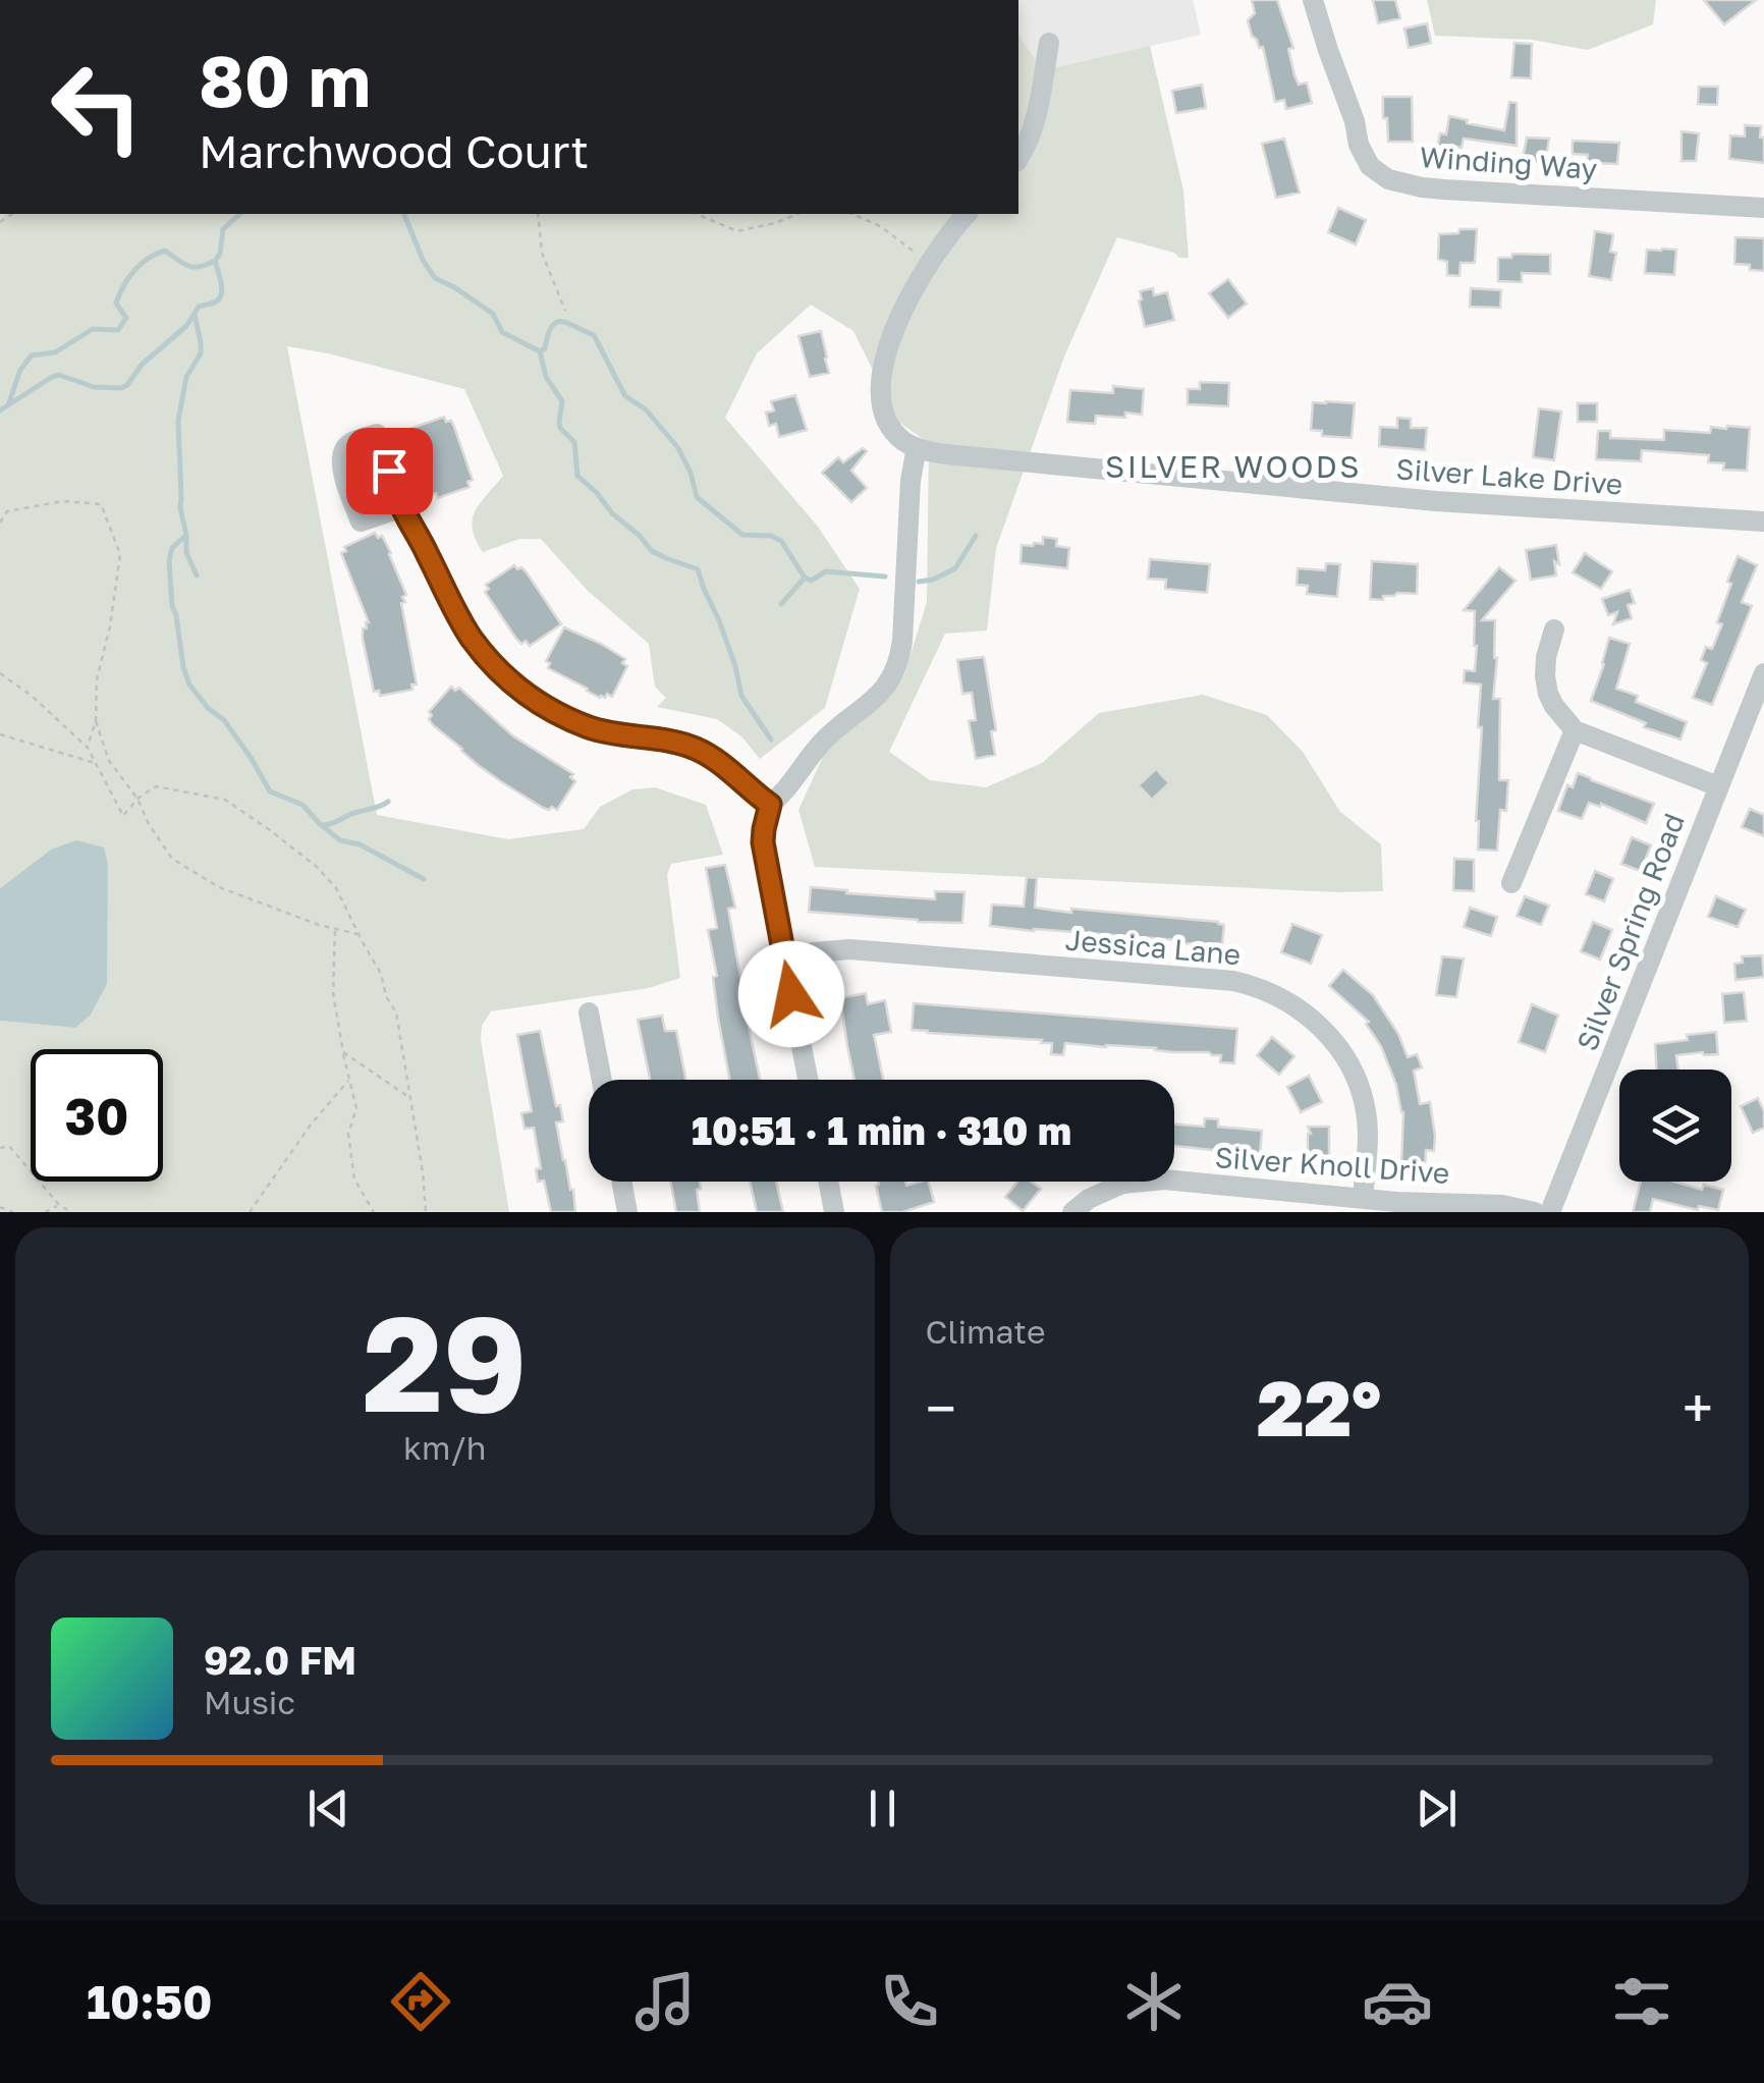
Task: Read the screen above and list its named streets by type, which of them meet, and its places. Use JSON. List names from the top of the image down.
{
  "streets": {
    "street": [
      "Winding Way",
      "Silver Lake Drive",
      "Silver Spring Road",
      "Jessica Lane",
      "Silver Knoll Drive"
    ]
  },
  "crossings": [
    ["Jessica Lane", "Silver Knoll Drive"]
  ],
  "districts": ["SILVER WOODS"],
  "page": {
    "turn": ["80 m", "Marchwood Court"],
    "limit": "30",
    "trip": "10:51 · 1 min · 310 m",
    "tile": [
      ["29", "km/h"],
      "Climate"
    ],
    "heat": ["−", "22°", "+"],
    "song": ["92.0 FM", "Music"],
    "tabs": "10:50"
  }
}
